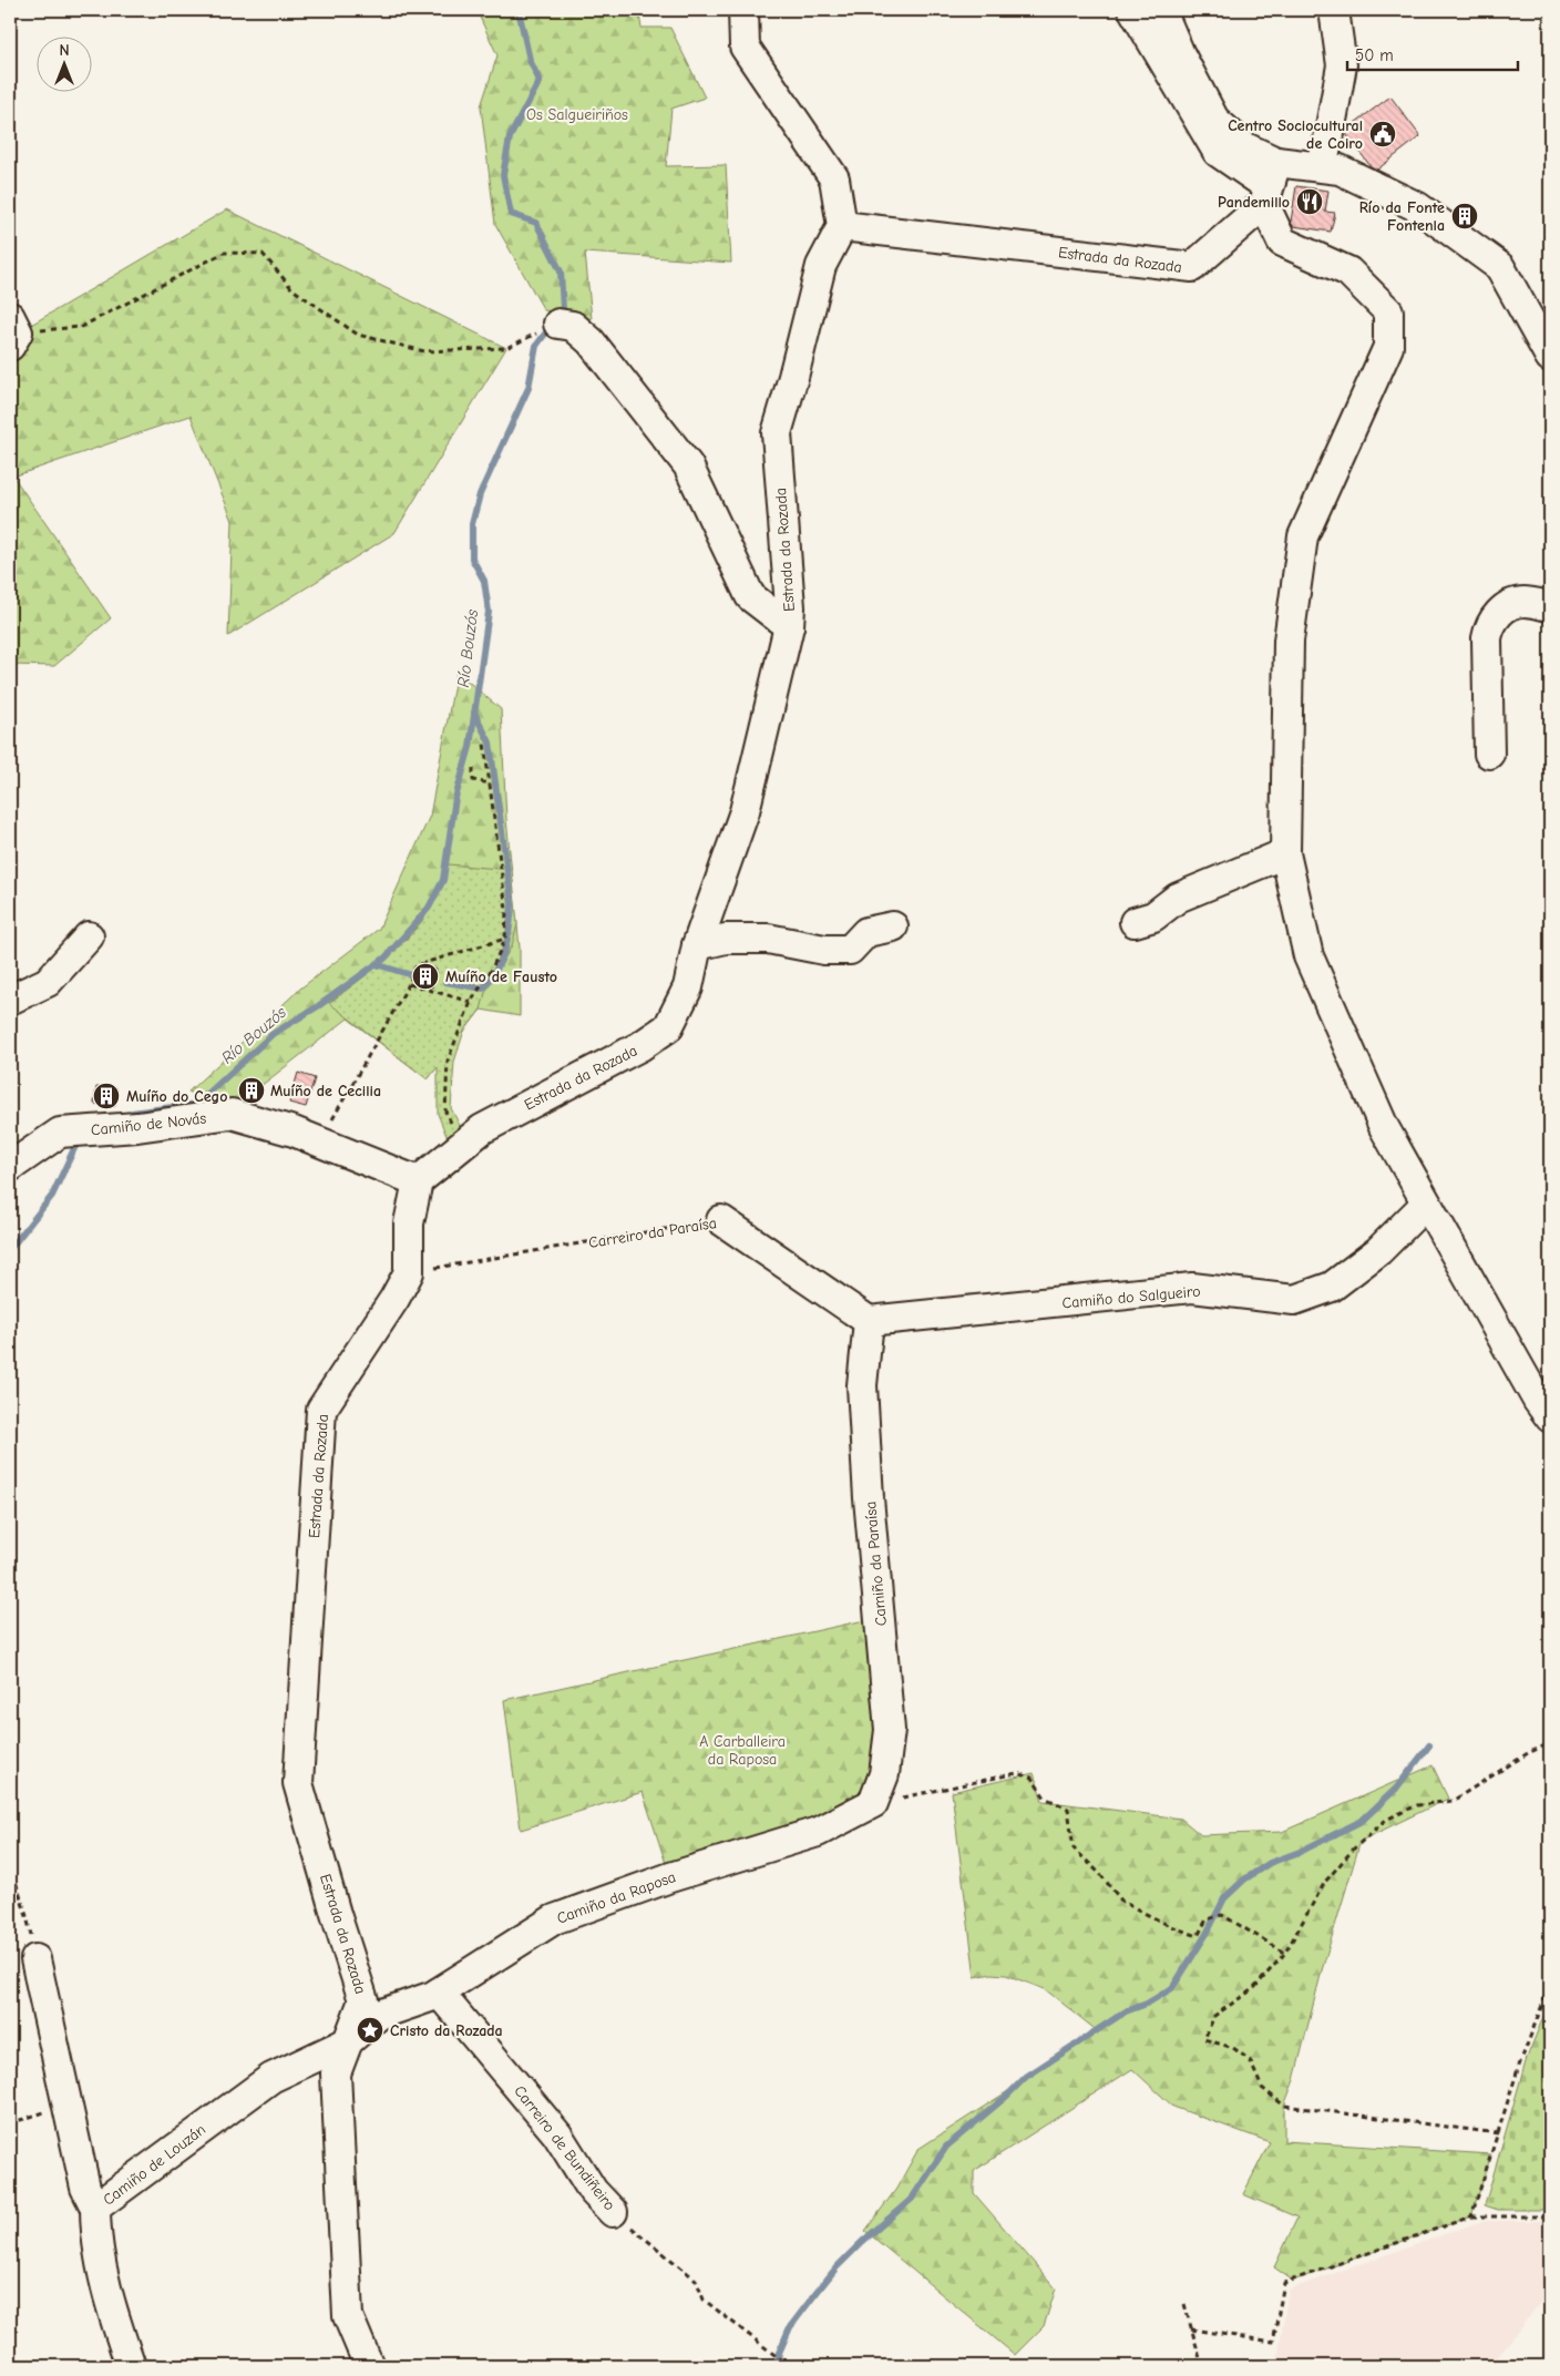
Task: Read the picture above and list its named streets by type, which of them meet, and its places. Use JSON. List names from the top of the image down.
{
  "streets": {
    "street": [
      "Estrada da Rozada",
      "Camiño de Novás",
      "Carreiro da Paraísa",
      "Camiño do Salgueiro",
      "Camiño da Paraísa",
      "Camiño da Raposa",
      "Carreiro de Bundiñeiro",
      "Camiño de Louzán"
    ]
  },
  "crossings": [
    ["Estrada da Rozada", "Camiño de Novás"],
    ["Estrada da Rozada", "Carreiro da Paraísa"],
    ["Estrada da Rozada", "Camiño da Raposa"],
    ["Estrada da Rozada", "Camiño de Louzán"],
    ["Carreiro da Paraísa", "Camiño do Salgueiro"],
    ["Carreiro da Paraísa", "Camiño da Paraísa"],
    ["Camiño do Salgueiro", "Camiño da Paraísa"],
    ["Camiño da Paraísa", "Camiño da Raposa"],
    ["Camiño da Raposa", "Carreiro de Bundiñeiro"],
    ["Camiño da Raposa", "Camiño de Louzán"]
  ],
  "water": ["Río Bouzós"],
  "parks": ["Os Salgueiriños", "A Carballeira da Raposa"],
  "places": {
    "public building": ["Centro Sociocultural de Coiro"],
    "restaurant": ["Pandemillo"],
    "building": [
      "Río da Fonte Fontenla",
      "Muíño de Fausto",
      "Muíño de Cecilia",
      "Muíño do Cego"
    ],
    "place": ["Cristo da Rozada"]
  },
  "scale_bar": "50 m",
  "north": "top"
}
